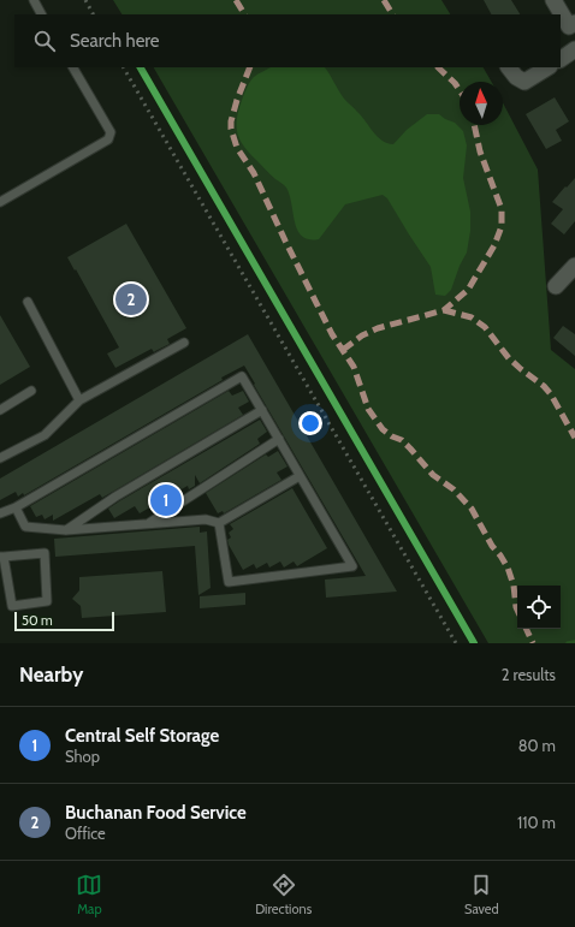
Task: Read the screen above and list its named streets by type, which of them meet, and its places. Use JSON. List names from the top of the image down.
{
  "scale_bar": "50 m",
  "north": "top",
  "page": {
    "search": "Search here",
    "pins": ["2", "1"],
    "scale": "50 m",
    "heading": ["Nearby", "2 results"],
    "list": [
      {
        "mark": "1",
        "name": "Central Self Storage",
        "note": "Shop",
        "value": "80 m"
      },
      {
        "mark": "2",
        "name": "Buchanan Food Service",
        "note": "Office",
        "value": "110 m"
      }
    ],
    "nav": ["Map", "Directions", "Saved"]
  }
}
